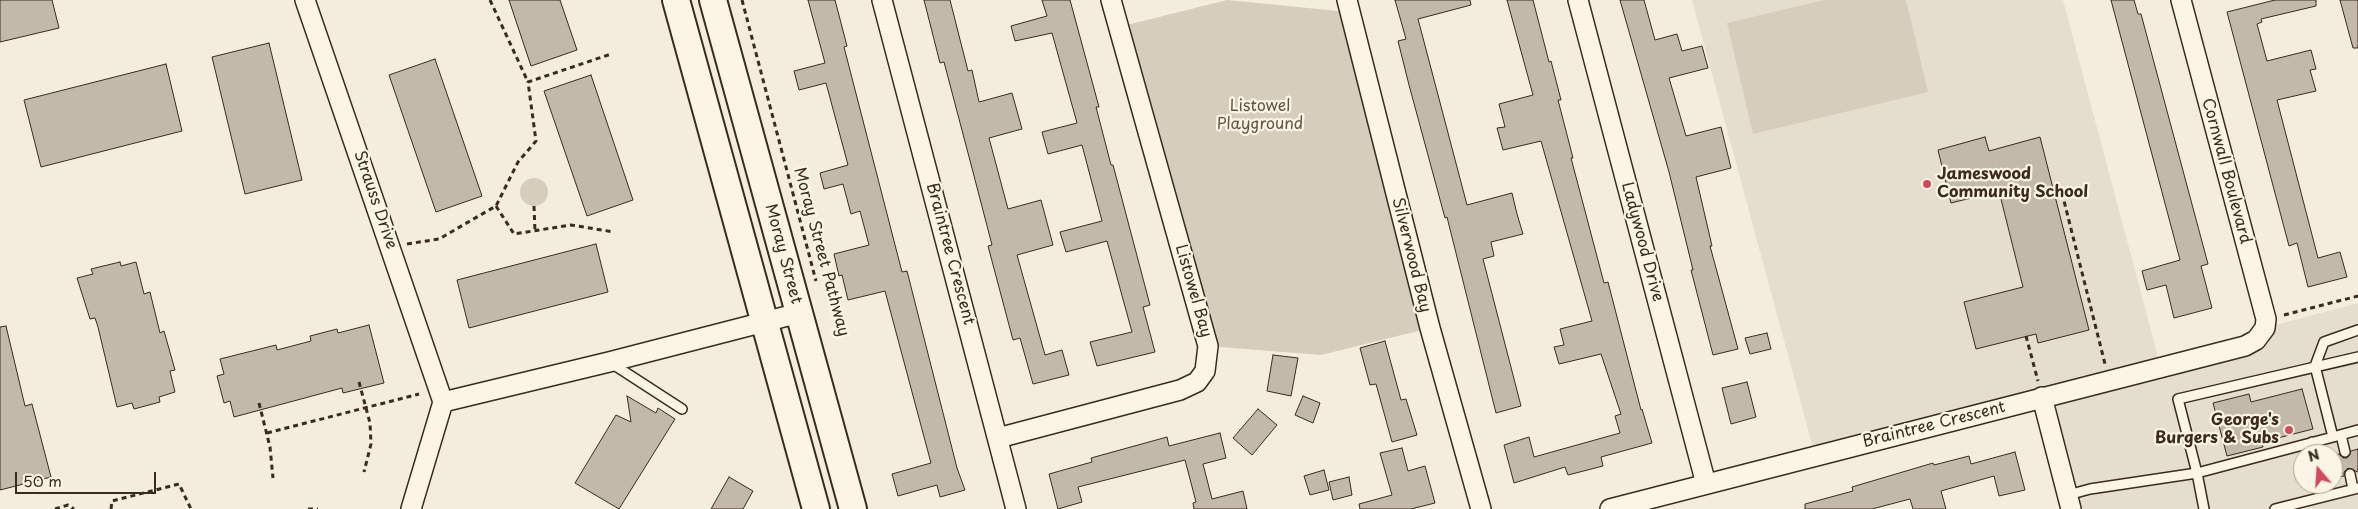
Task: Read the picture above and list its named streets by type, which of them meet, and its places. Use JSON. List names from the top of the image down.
{
  "streets": {
    "street": [
      "Cornwall Boulevard",
      "Strauss Drive",
      "Ladywood Drive",
      "Moray Street",
      "Braintree Crescent",
      "Silverwood Bay",
      "Listowel Bay"
    ],
    "path": ["Moray Street Pathway"]
  },
  "crossings": [
    ["Cornwall Boulevard", "Braintree Crescent"],
    ["Ladywood Drive", "Braintree Crescent"],
    ["Braintree Crescent", "Listowel Bay"]
  ],
  "parks": ["Listowel Playground"],
  "places": ["Jameswood Community School", "George's Burgers & Subs"],
  "scale_bar": "50 m",
  "north": "top"
}
